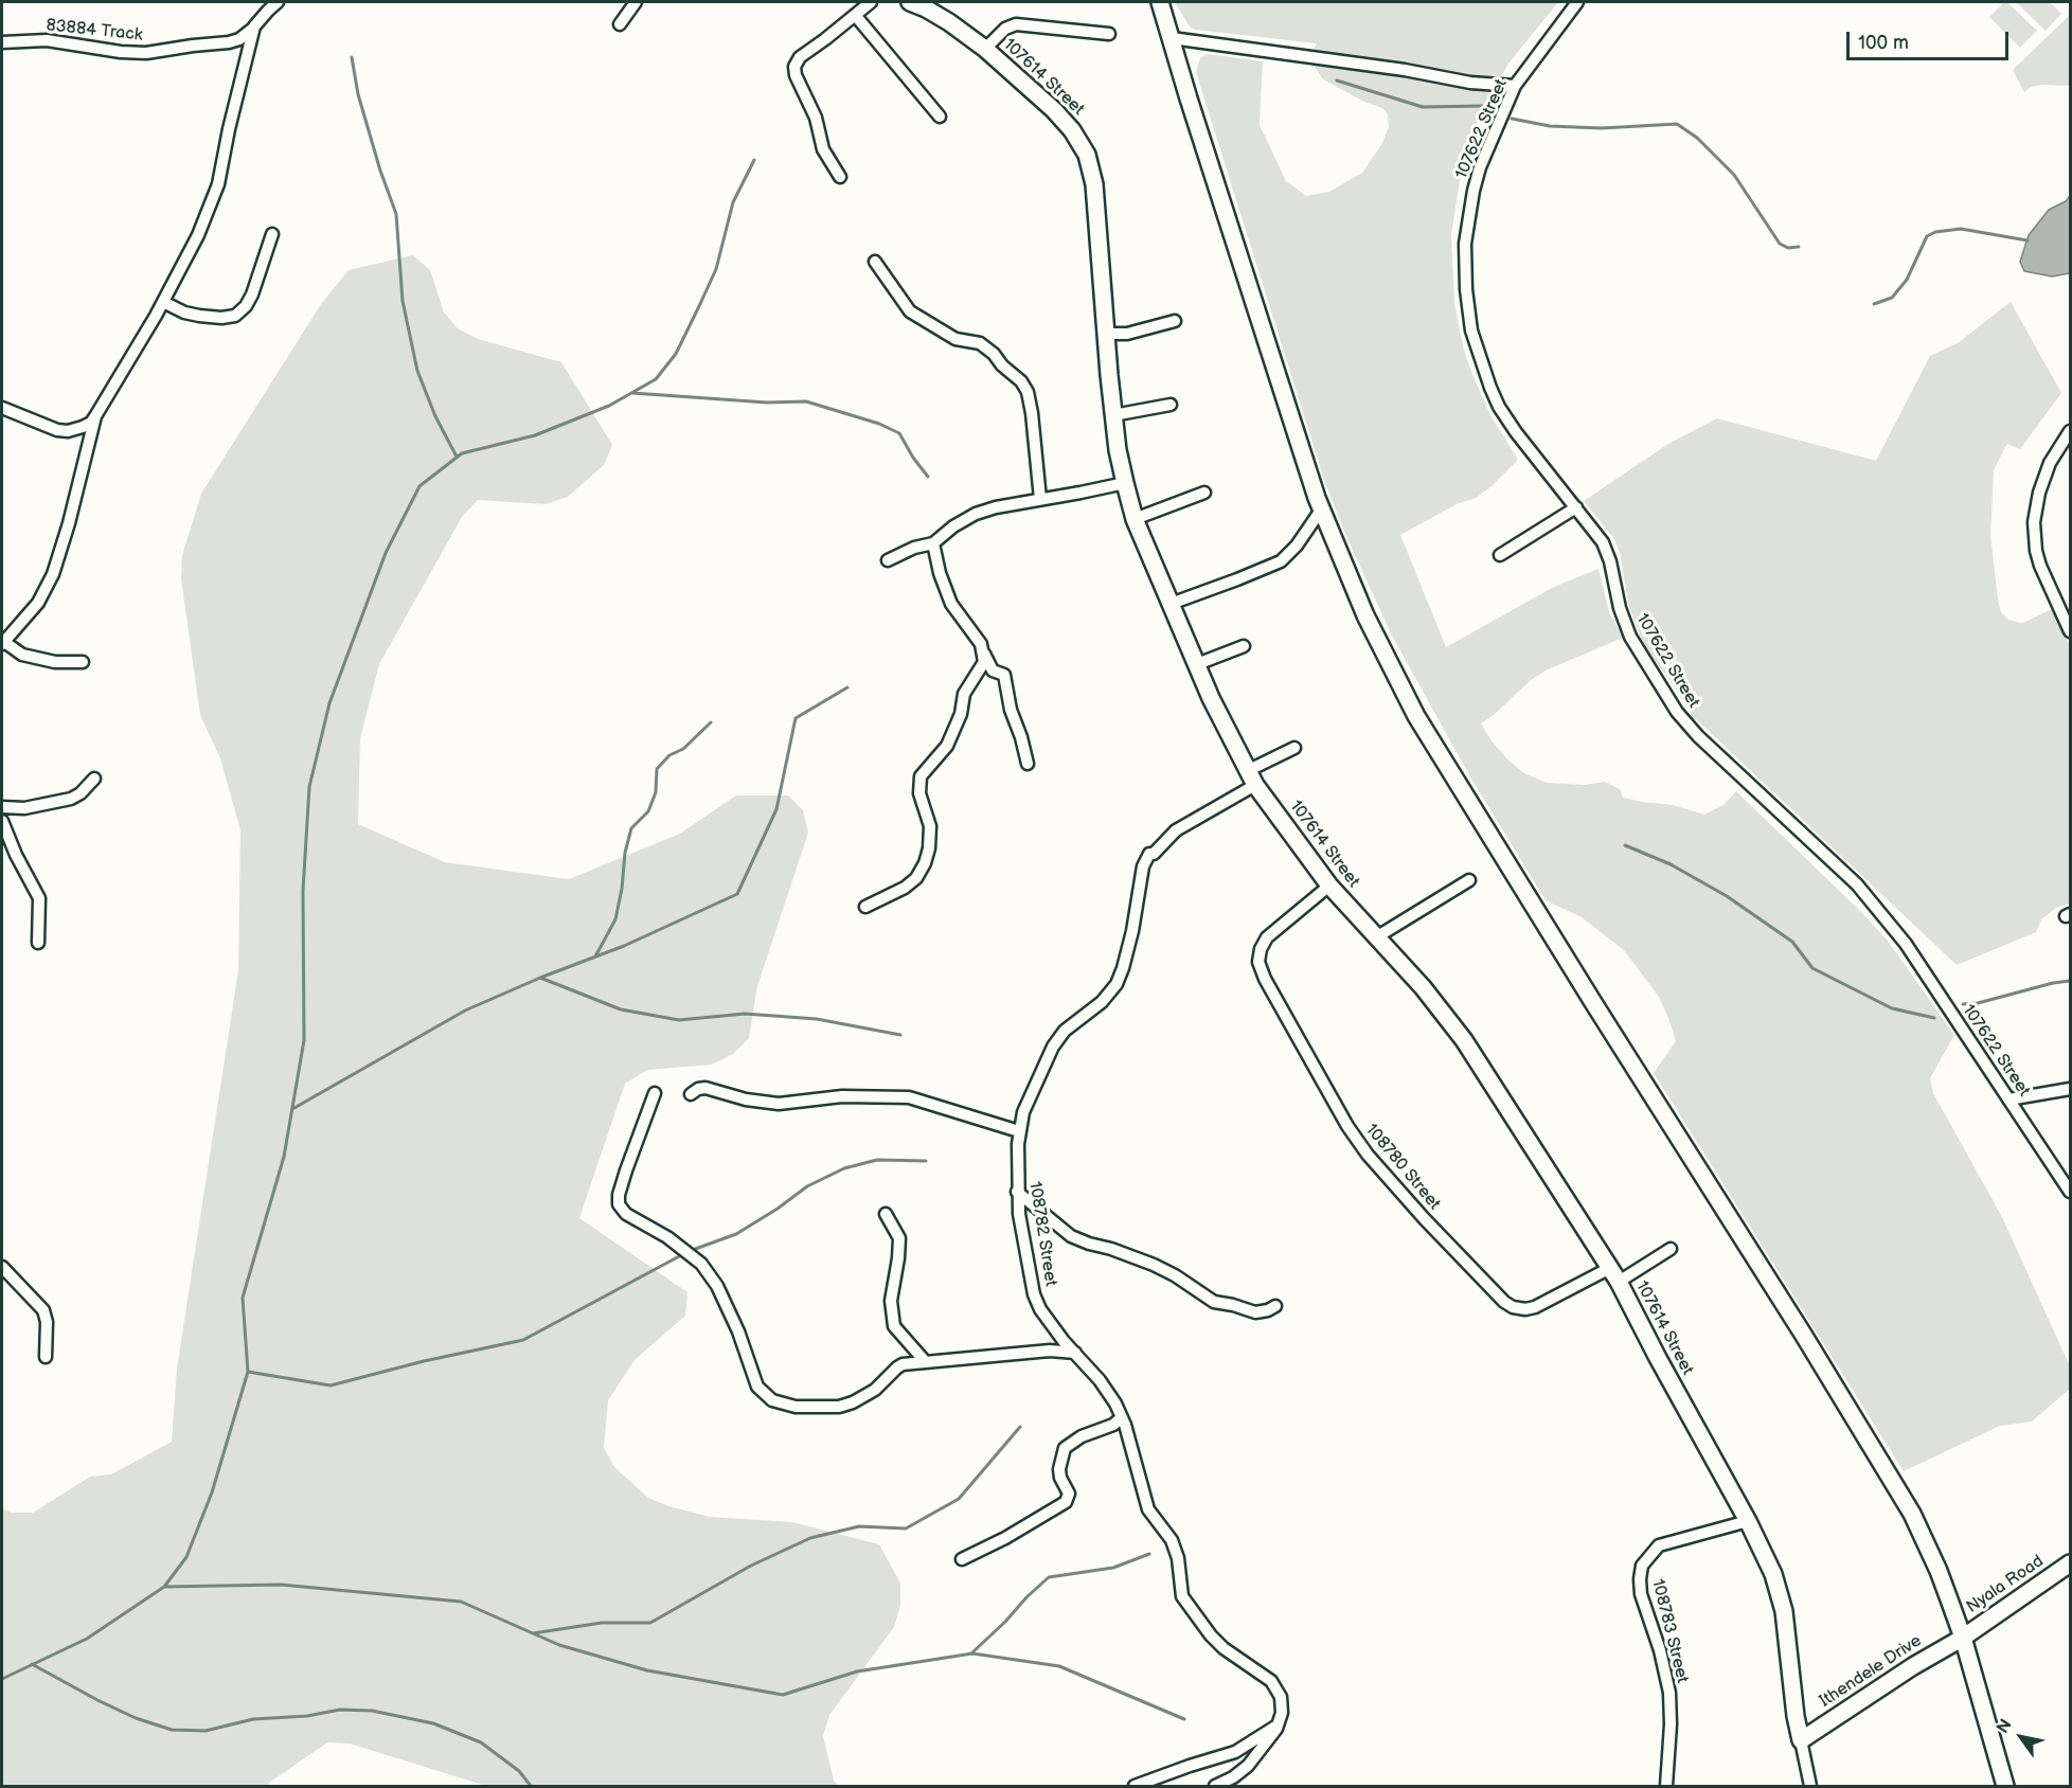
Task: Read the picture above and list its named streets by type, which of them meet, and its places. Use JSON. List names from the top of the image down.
{
  "streets": {
    "street": [
      "83884 Track",
      "107614 Street",
      "107622 Street",
      "108780 Street",
      "108782 Street",
      "Nyala Road",
      "108783 Street",
      "Ithendele Drive"
    ]
  },
  "crossings": [
    ["107614 Street", "108780 Street"],
    ["107614 Street", "108782 Street"],
    ["107614 Street", "108783 Street"],
    ["107614 Street", "Ithendele Drive"],
    ["Nyala Road", "Ithendele Drive"]
  ],
  "scale_bar": "100 m",
  "north": "top left"
}
